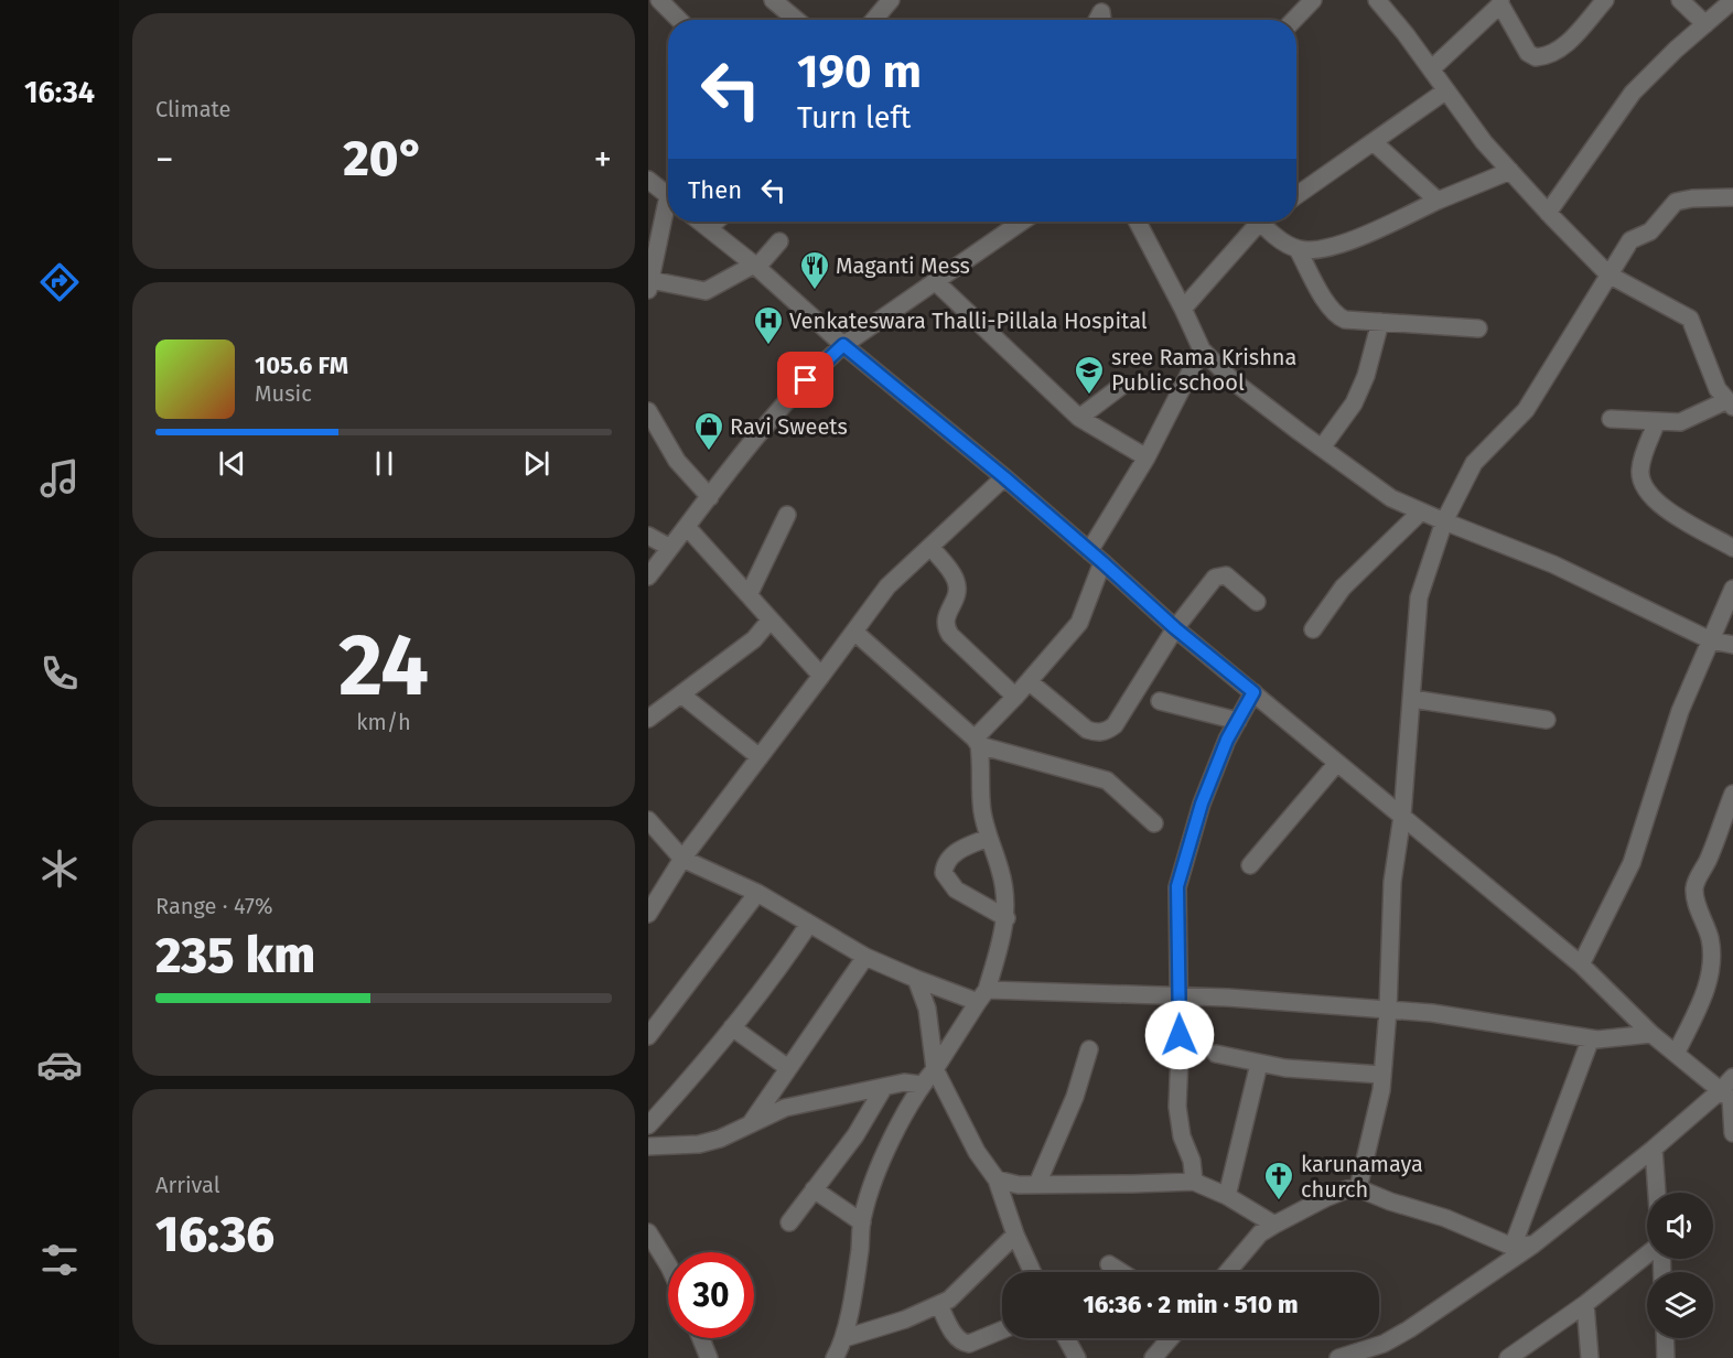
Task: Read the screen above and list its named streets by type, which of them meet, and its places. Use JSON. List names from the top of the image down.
{
  "places": {
    "restaurant": ["Maganti Mess"],
    "hospital": ["Venkateswara Thalli-Pillala Hospital"],
    "school or university": ["sree Rama Krishna Public school"],
    "shop": ["Ravi Sweets"],
    "church": ["karunamaya church"]
  },
  "page": {
    "tabs": "16:34",
    "tile": [
      "Climate",
      ["24", "km/h"],
      ["Range · 47%", "235 km"],
      ["Arrival", "16:36"]
    ],
    "turn": ["190 m", "Turn left"],
    "heat": ["−", "20°", "+"],
    "then": "Then",
    "song": ["105.6 FM", "Music"],
    "limit": "30",
    "trip": "16:36 · 2 min · 510 m"
  }
}
